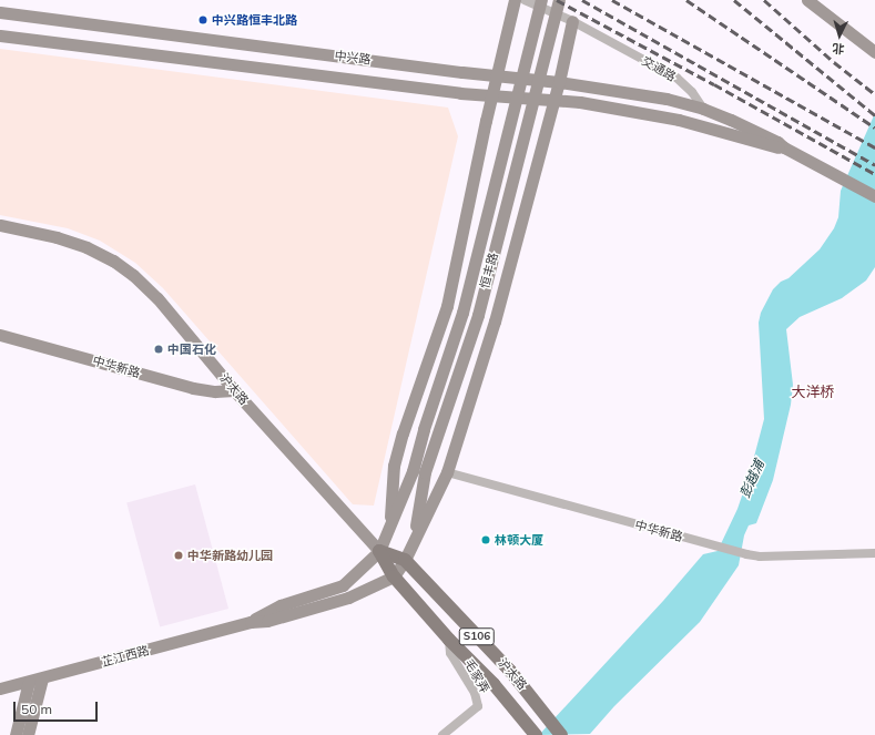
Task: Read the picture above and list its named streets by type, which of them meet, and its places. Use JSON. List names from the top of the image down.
{
  "streets": {
    "main road": [
      "中兴路",
      "恒丰路",
      "中华新路",
      "沪太路",
      "S106",
      "芷江西路"
    ],
    "street": ["交通路", "毛家弄"]
  },
  "crossings": [
    ["中兴路", "交通路"],
    ["中兴路", "恒丰路"],
    ["交通路", "恒丰路"],
    ["恒丰路", "中华新路"],
    ["恒丰路", "沪太路"],
    ["恒丰路", "芷江西路"],
    ["中华新路", "沪太路"],
    ["沪太路", "芷江西路"],
    ["沪太路", "毛家弄"]
  ],
  "districts": ["大洋桥"],
  "water": ["彭越浦"],
  "places": [
    "中兴路恒丰北路",
    "中国石化",
    "林顿大厦",
    "中华新路幼儿园"
  ],
  "scale_bar": "50 m",
  "north": "bottom"
}
